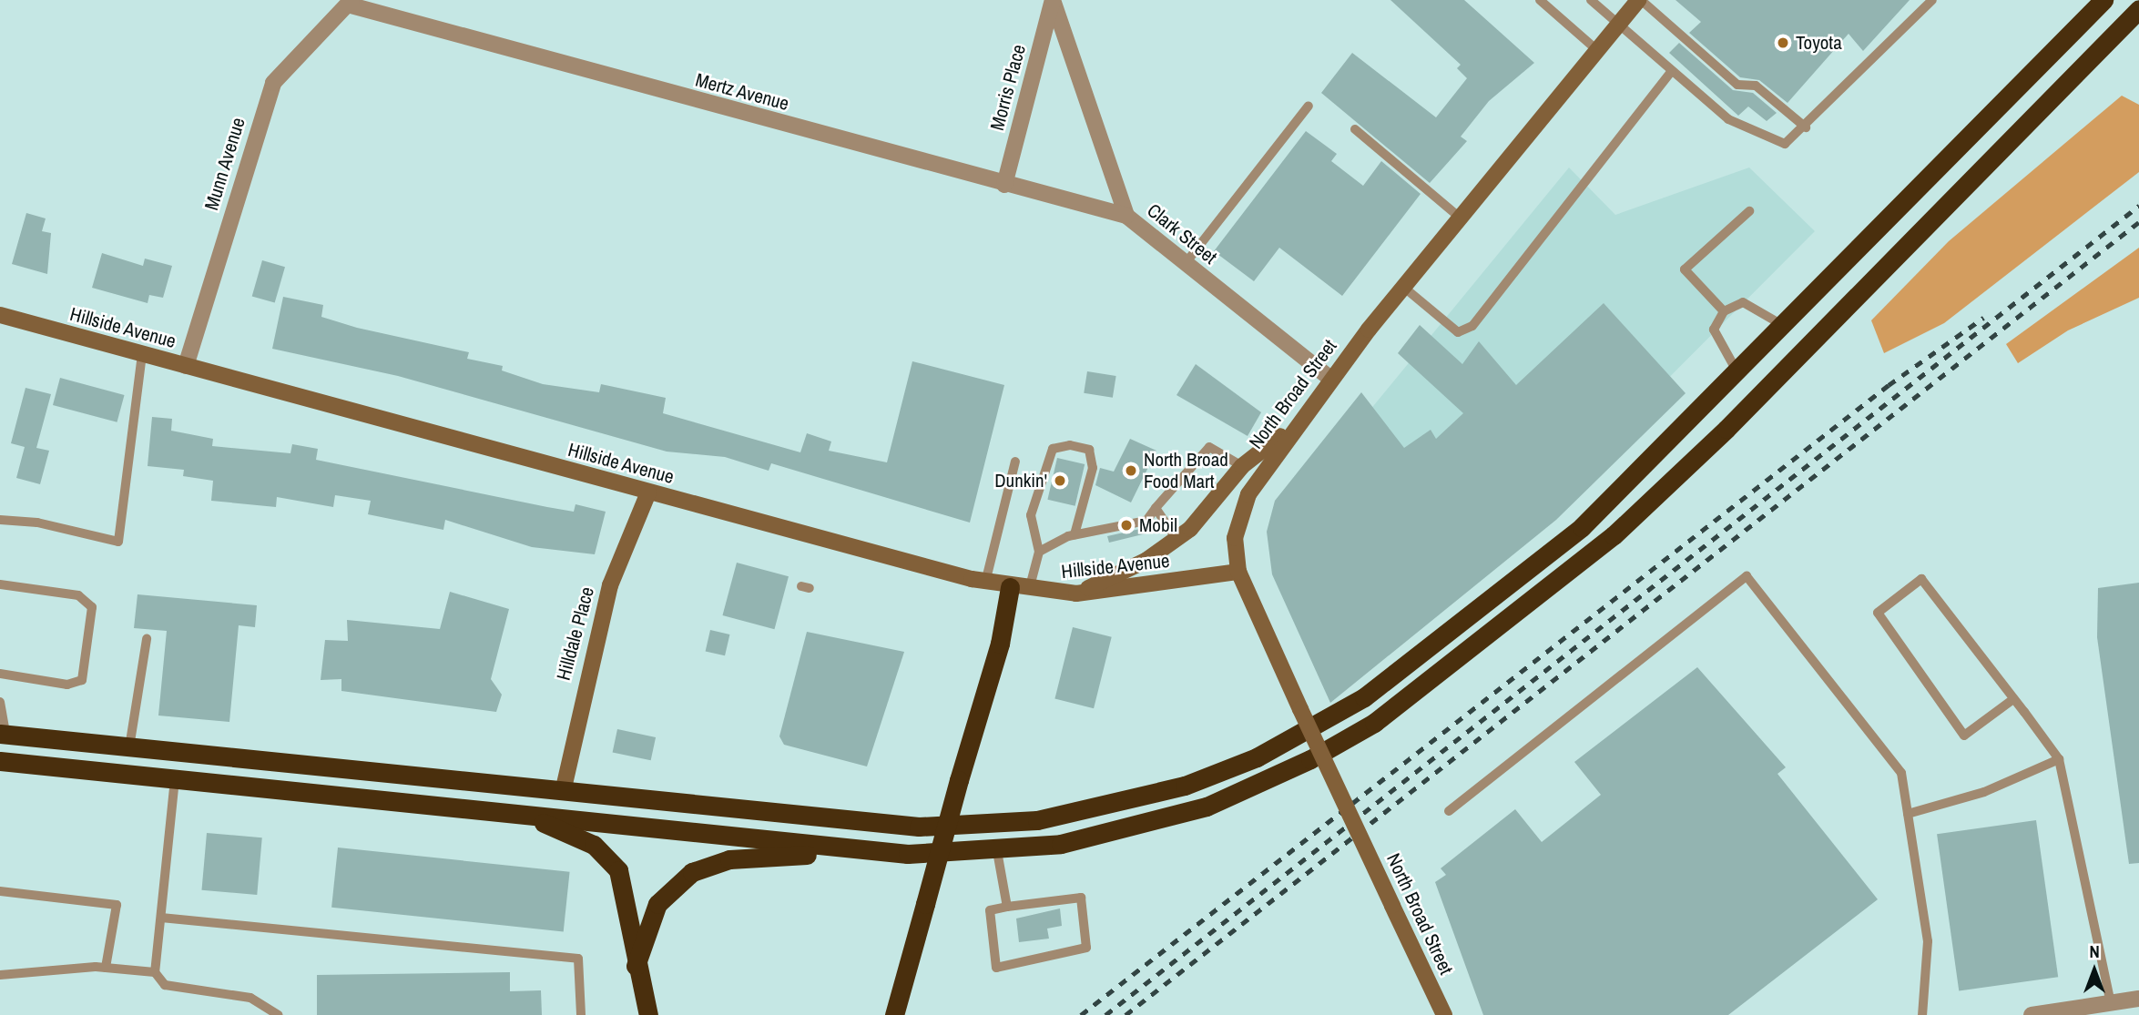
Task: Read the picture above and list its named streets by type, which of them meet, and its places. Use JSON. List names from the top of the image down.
{
  "streets": {
    "main road": ["Hillside Avenue", "North Broad Street", "Hilldale Place"],
    "street": [
      "Morris Place",
      "Mertz Avenue",
      "Munn Avenue",
      "Clark Street"
    ]
  },
  "crossings": [
    ["Morris Place", "Mertz Avenue"],
    ["Morris Place", "Clark Street"],
    ["Mertz Avenue", "Munn Avenue"],
    ["Mertz Avenue", "Clark Street"],
    ["Munn Avenue", "Hillside Avenue"],
    ["Clark Street", "North Broad Street"],
    ["Hillside Avenue", "North Broad Street"],
    ["Hillside Avenue", "Hilldale Place"]
  ],
  "places": [
    "Toyota",
    "North Broad Food Mart",
    "Dunkin'",
    "Mobil"
  ],
  "north": "top"
}
